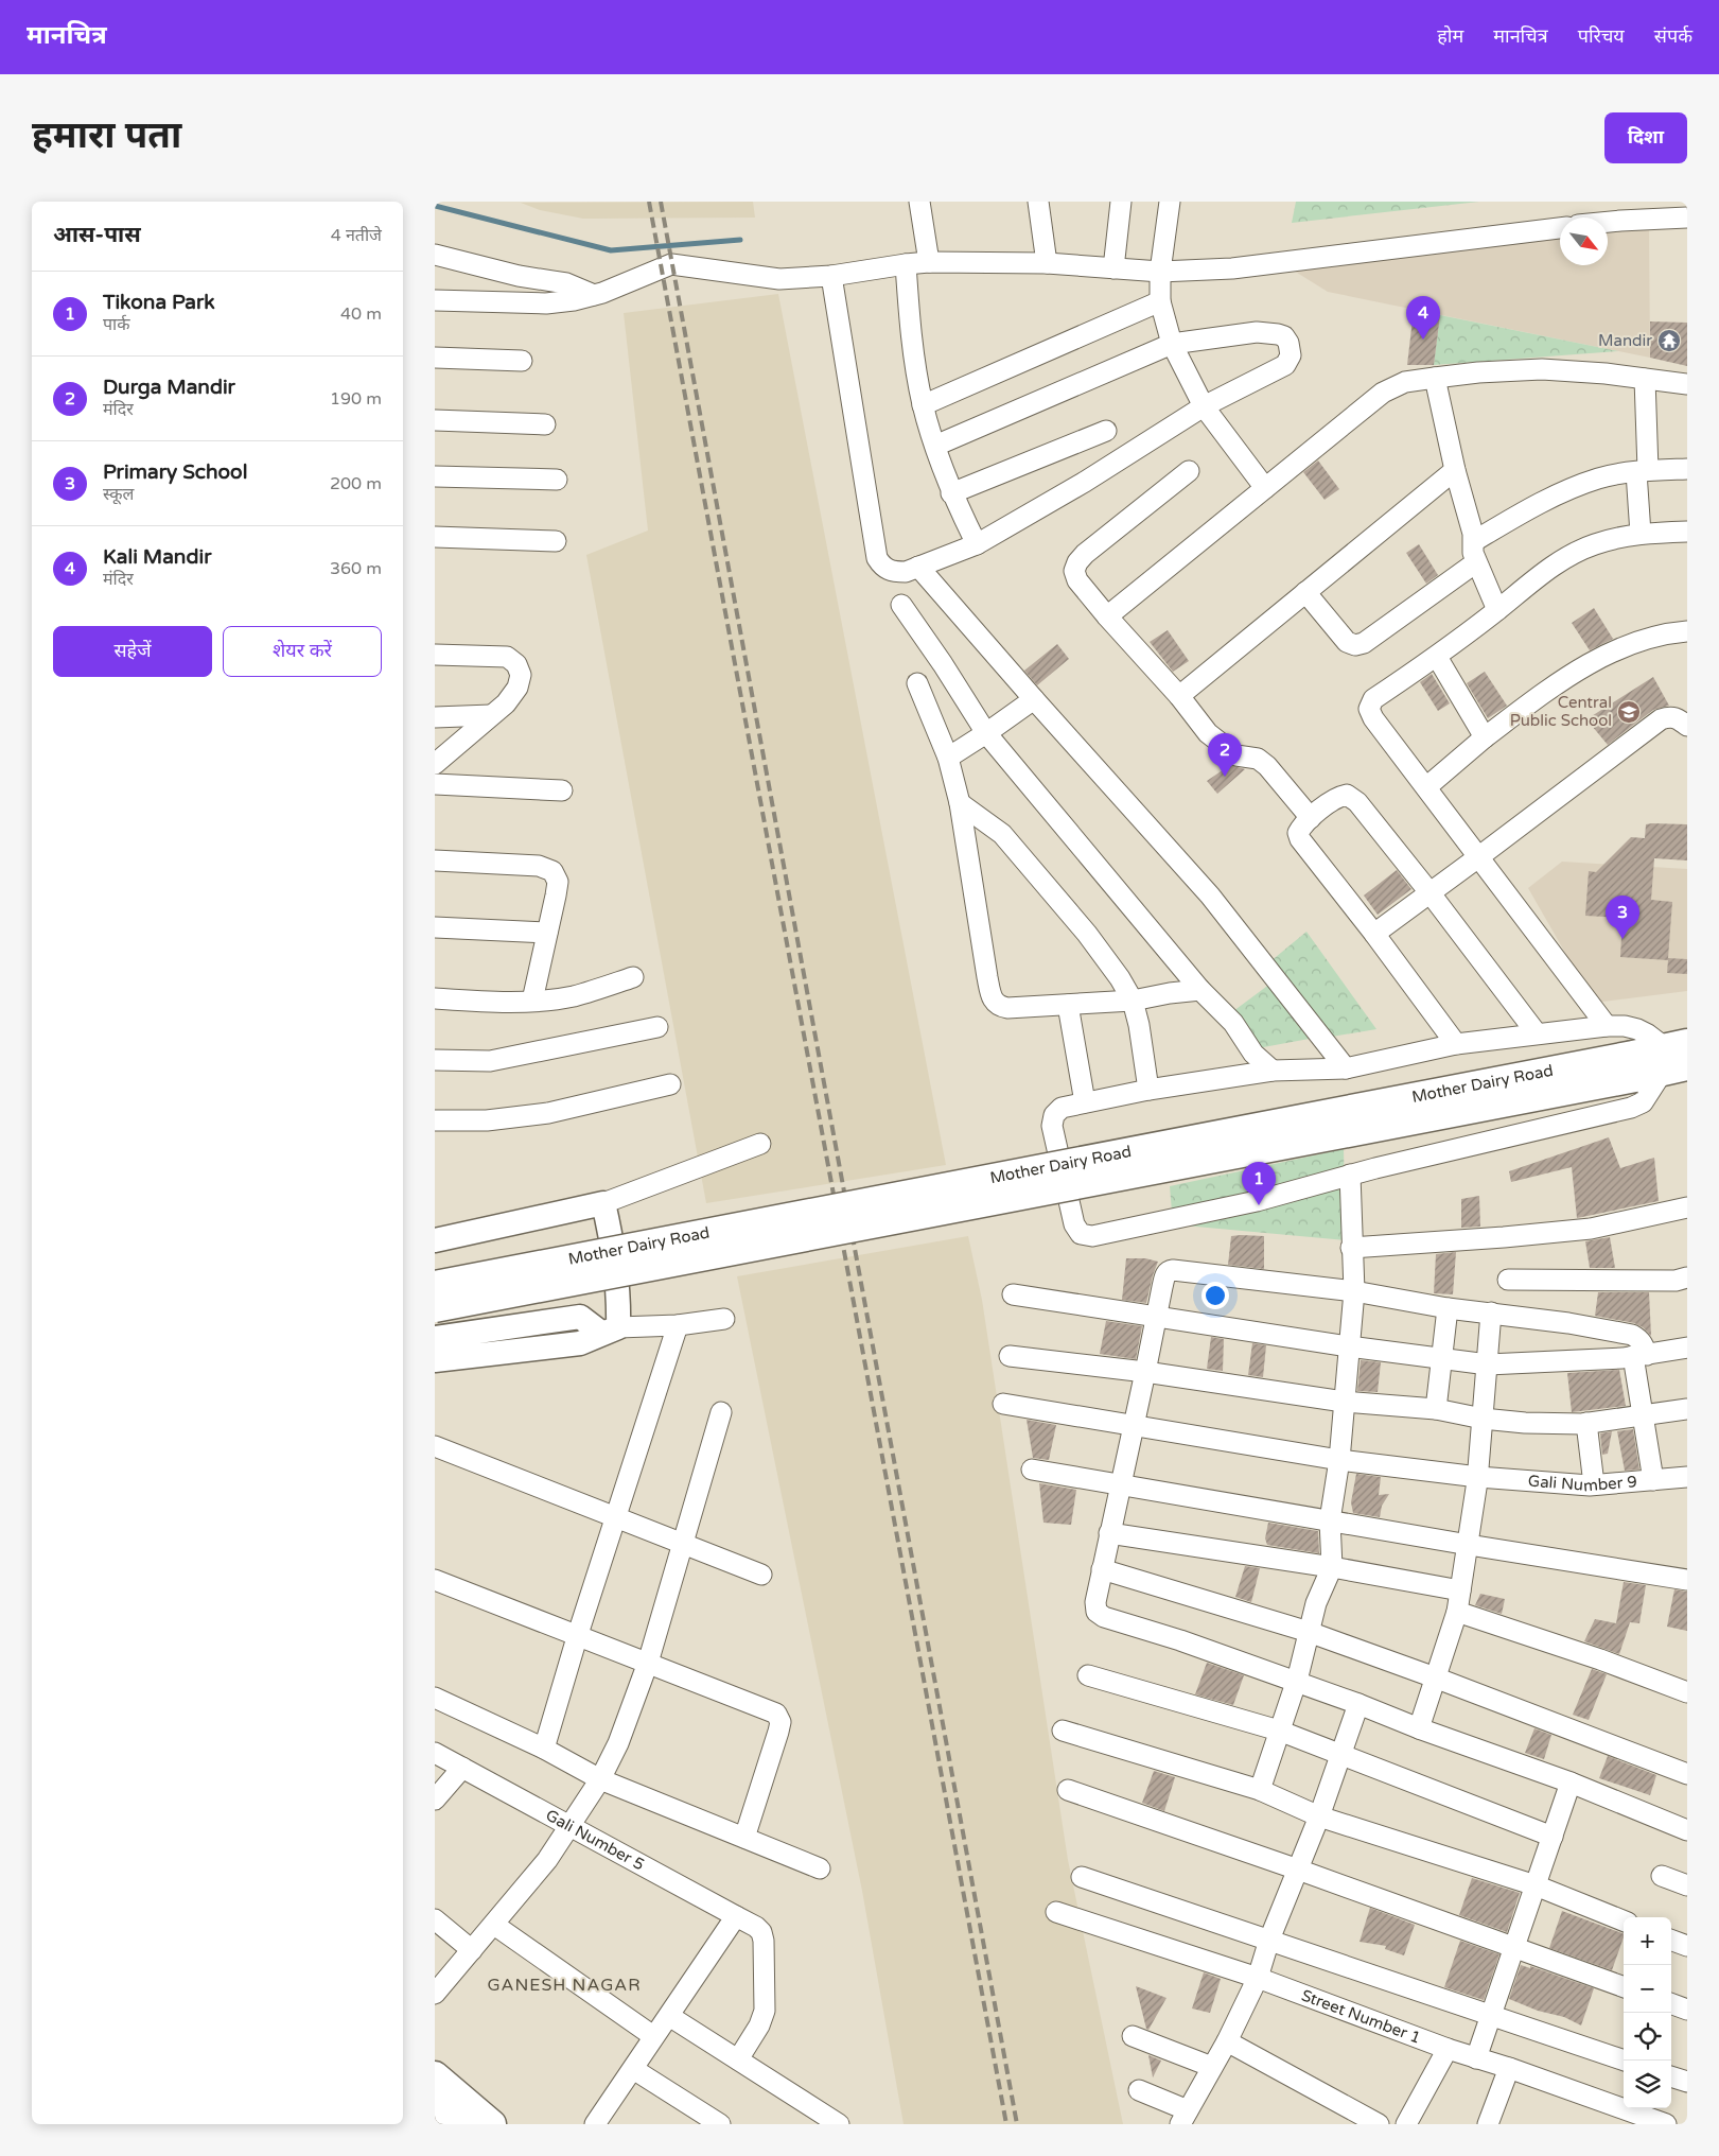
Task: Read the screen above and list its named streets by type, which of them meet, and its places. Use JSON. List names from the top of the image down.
{
  "streets": {
    "main road": ["Mother Dairy Road"],
    "street": ["Gali Number 9", "Gali Number 5", "Street Number 1"]
  },
  "districts": ["GANESH NAGAR"],
  "places": {
    "temple": ["Mandir"],
    "school or university": ["Central Public School"]
  },
  "north": "bottom right",
  "page": {
    "header": "मानचित्र",
    "nav": [
      "होम",
      "मानचित्र",
      "परिचय",
      "संपर्क"
    ],
    "buttons": [
      "दिशा",
      ["सहेजें", "शेयर करें"]
    ],
    "title": "हमारा पता",
    "heading": ["आस-पास", "4 नतीजे"],
    "list": [
      {
        "mark": "1",
        "name": "Tikona Park",
        "note": "पार्क",
        "value": "40 m"
      },
      {
        "mark": "2",
        "name": "Durga Mandir",
        "note": "मंदिर",
        "value": "190 m"
      },
      {
        "mark": "3",
        "name": "Primary School",
        "note": "स्कूल",
        "value": "200 m"
      },
      {
        "mark": "4",
        "name": "Kali Mandir",
        "note": "मंदिर",
        "value": "360 m"
      }
    ],
    "pins": [
      "4",
      "2",
      "3",
      "1"
    ],
    "map_buttons": ["+", "−"]
  }
}
